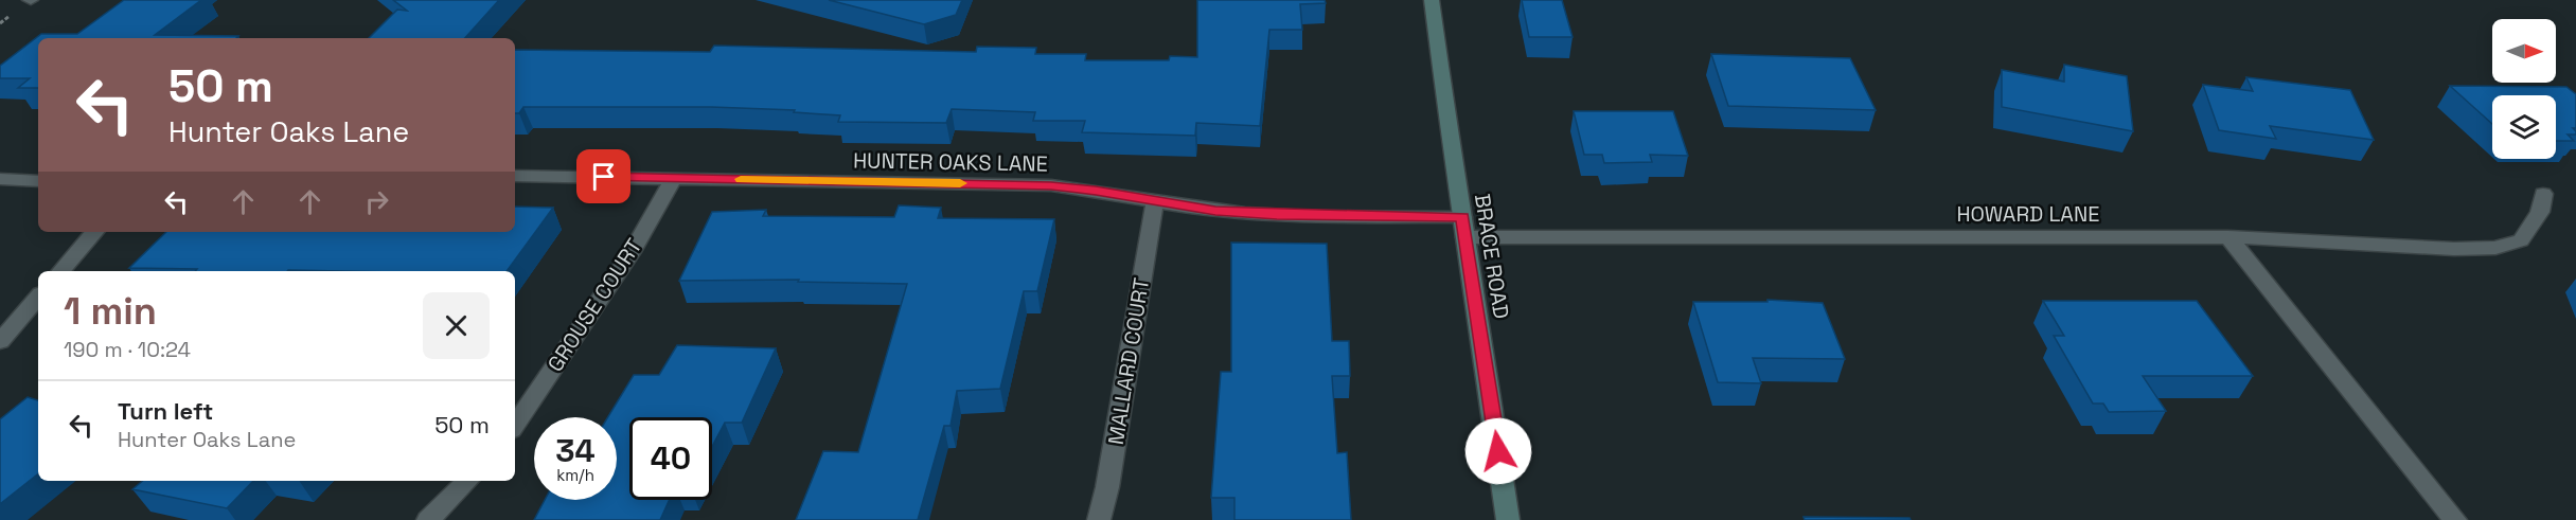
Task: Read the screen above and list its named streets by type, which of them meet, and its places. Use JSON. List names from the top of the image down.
{
  "streets": {
    "street": [
      "HUNTER OAKS LANE",
      "HOWARD LANE",
      "BRACE ROAD",
      "GROUSE COURT",
      "MALLARD COURT"
    ]
  },
  "crossings": [
    ["HUNTER OAKS LANE", "BRACE ROAD"],
    ["HUNTER OAKS LANE", "GROUSE COURT"],
    ["HUNTER OAKS LANE", "MALLARD COURT"],
    ["HOWARD LANE", "BRACE ROAD"]
  ],
  "north": "right",
  "page": {
    "turn": ["50 m", "Hunter Oaks Lane"],
    "heading": ["1 min", "190 m · 10:24"],
    "list": [
      {
        "name": "Turn left",
        "note": "Hunter Oaks Lane",
        "value": "50 m"
      }
    ],
    "speed": "34 km/h",
    "limit": "40"
  }
}
